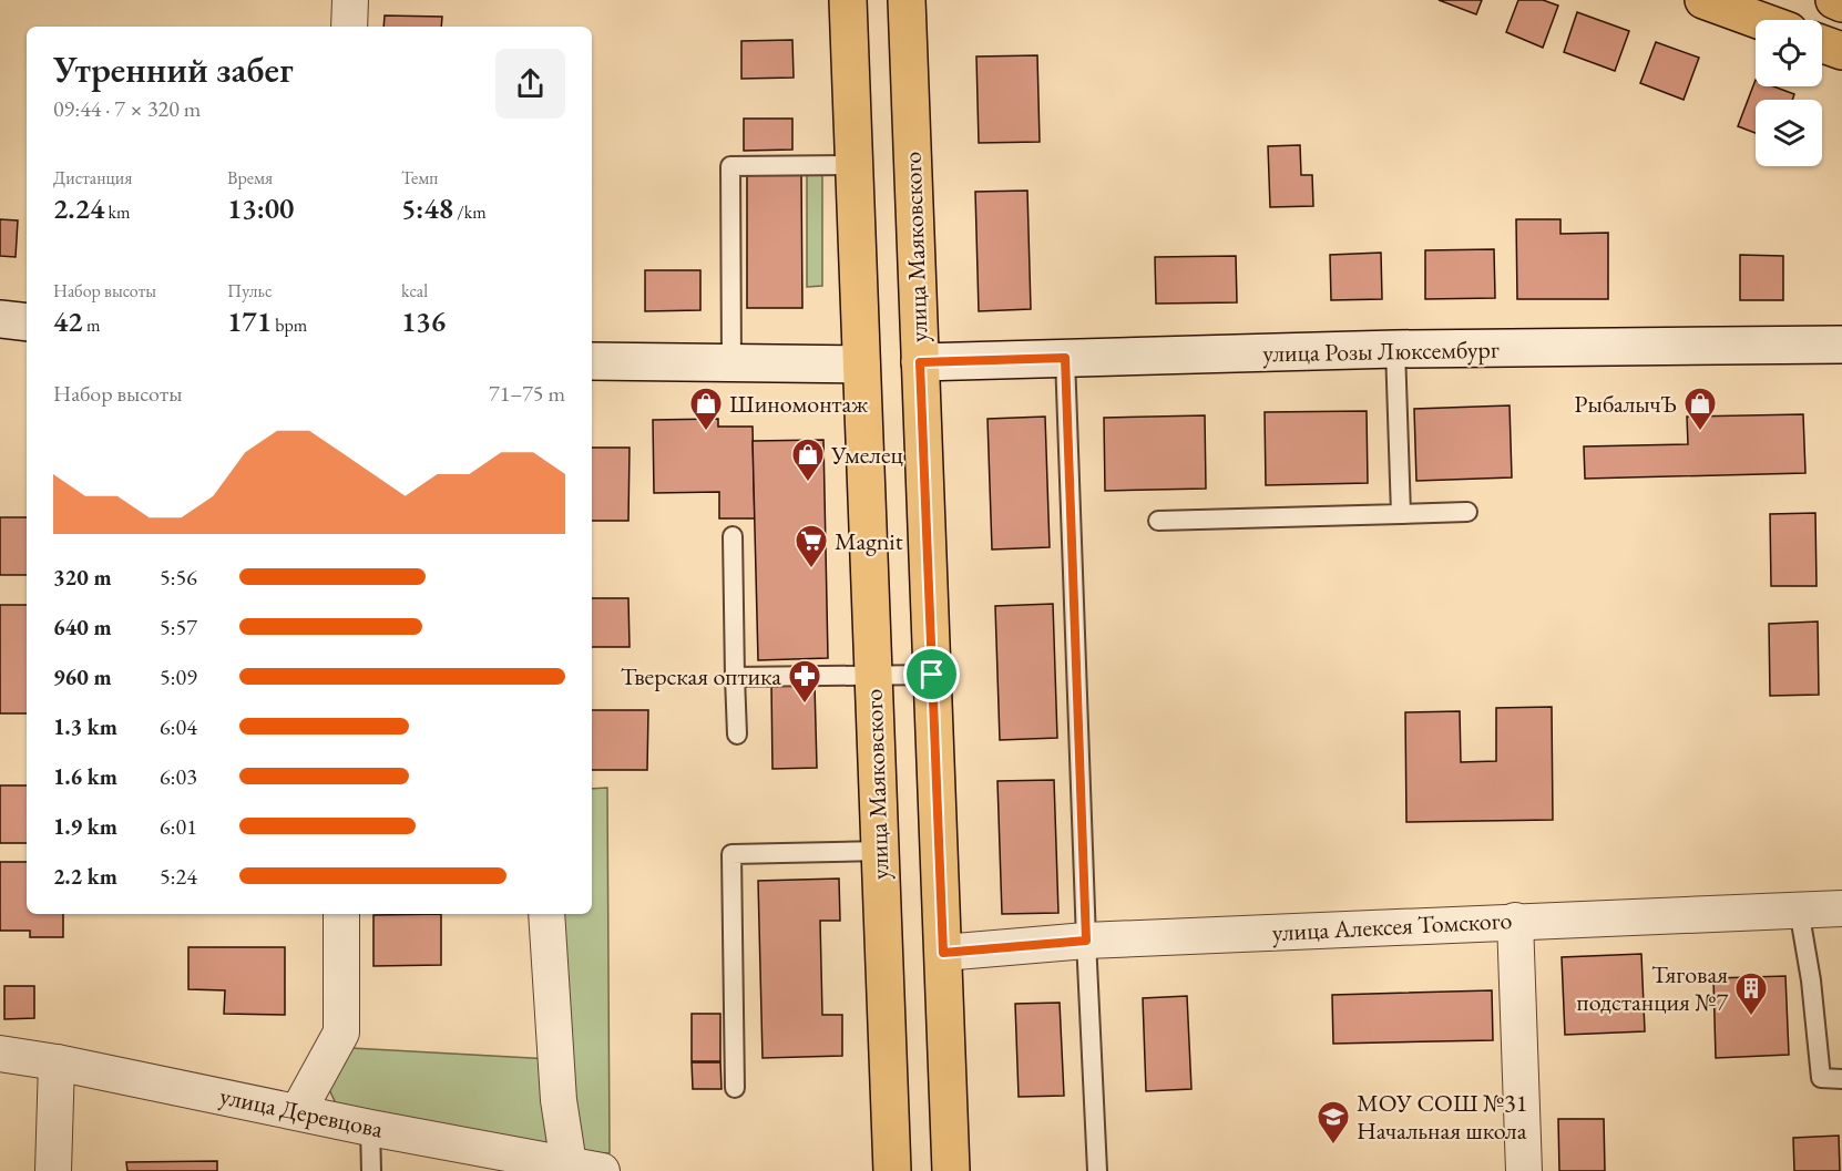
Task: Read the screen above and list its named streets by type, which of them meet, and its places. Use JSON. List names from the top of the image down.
{
  "streets": {
    "main road": ["улица Маяковского"],
    "street": ["улица Розы Люксембург", "улица Алексея Томского", "улица Деревцова"]
  },
  "crossings": [
    ["улица Маяковского", "улица Розы Люксембург"],
    ["улица Маяковского", "улица Алексея Томского"]
  ],
  "places": {
    "shop": ["Шиномонтаж", "РыбалычЪ", "Умелец"],
    "supermarket": ["Magnit"],
    "pharmacy": ["Тверская оптика"],
    "building": ["Тяговая подстанция №7"],
    "school or university": ["МОУ СОШ №31 Начальная школа"]
  },
  "page": {
    "heading": ["Утренний забег", "09:44 · 7 × 320 m"],
    "stats": [
      ["Дистанция", "2.24 km"],
      ["Время", "13:00"],
      ["Темп", "5:48 /km"],
      ["Набор высоты", "42 m"],
      ["Пульс", "171 bpm"],
      ["kcal", "136"]
    ],
    "chart": ["Набор высоты", "71–75 m"],
    "list": [
      {
        "name": "320 m",
        "note": "5:56"
      },
      {
        "name": "640 m",
        "note": "5:57"
      },
      {
        "name": "960 m",
        "note": "5:09"
      },
      {
        "name": "1.3 km",
        "note": "6:04"
      },
      {
        "name": "1.6 km",
        "note": "6:03"
      },
      {
        "name": "1.9 km",
        "note": "6:01"
      },
      {
        "name": "2.2 km",
        "note": "5:24"
      }
    ]
  }
}
